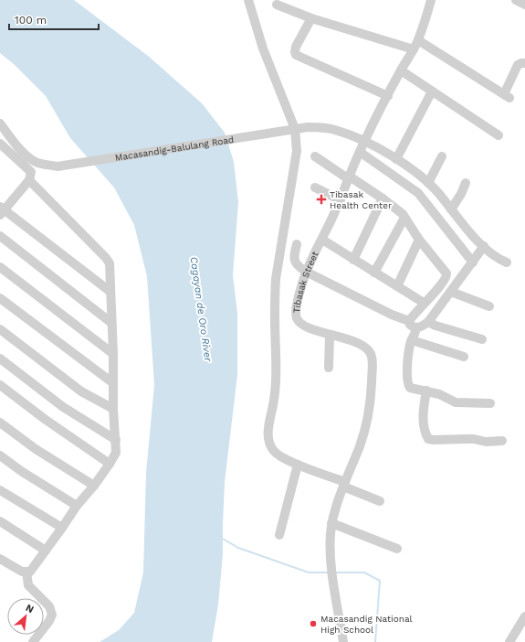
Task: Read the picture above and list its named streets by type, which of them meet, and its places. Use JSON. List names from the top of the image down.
{
  "streets": {
    "street": ["Macasandig-Balulang Road", "Tibasak Street"]
  },
  "crossings": [
    ["Macasandig-Balulang Road", "Tibasak Street"]
  ],
  "water": ["Cagayan de Oro River"],
  "places": {
    "health": ["Tibasak Health Center"],
    "other": ["Macasandig National High School"]
  },
  "scale_bar": "100 m",
  "north": "top right"
}
